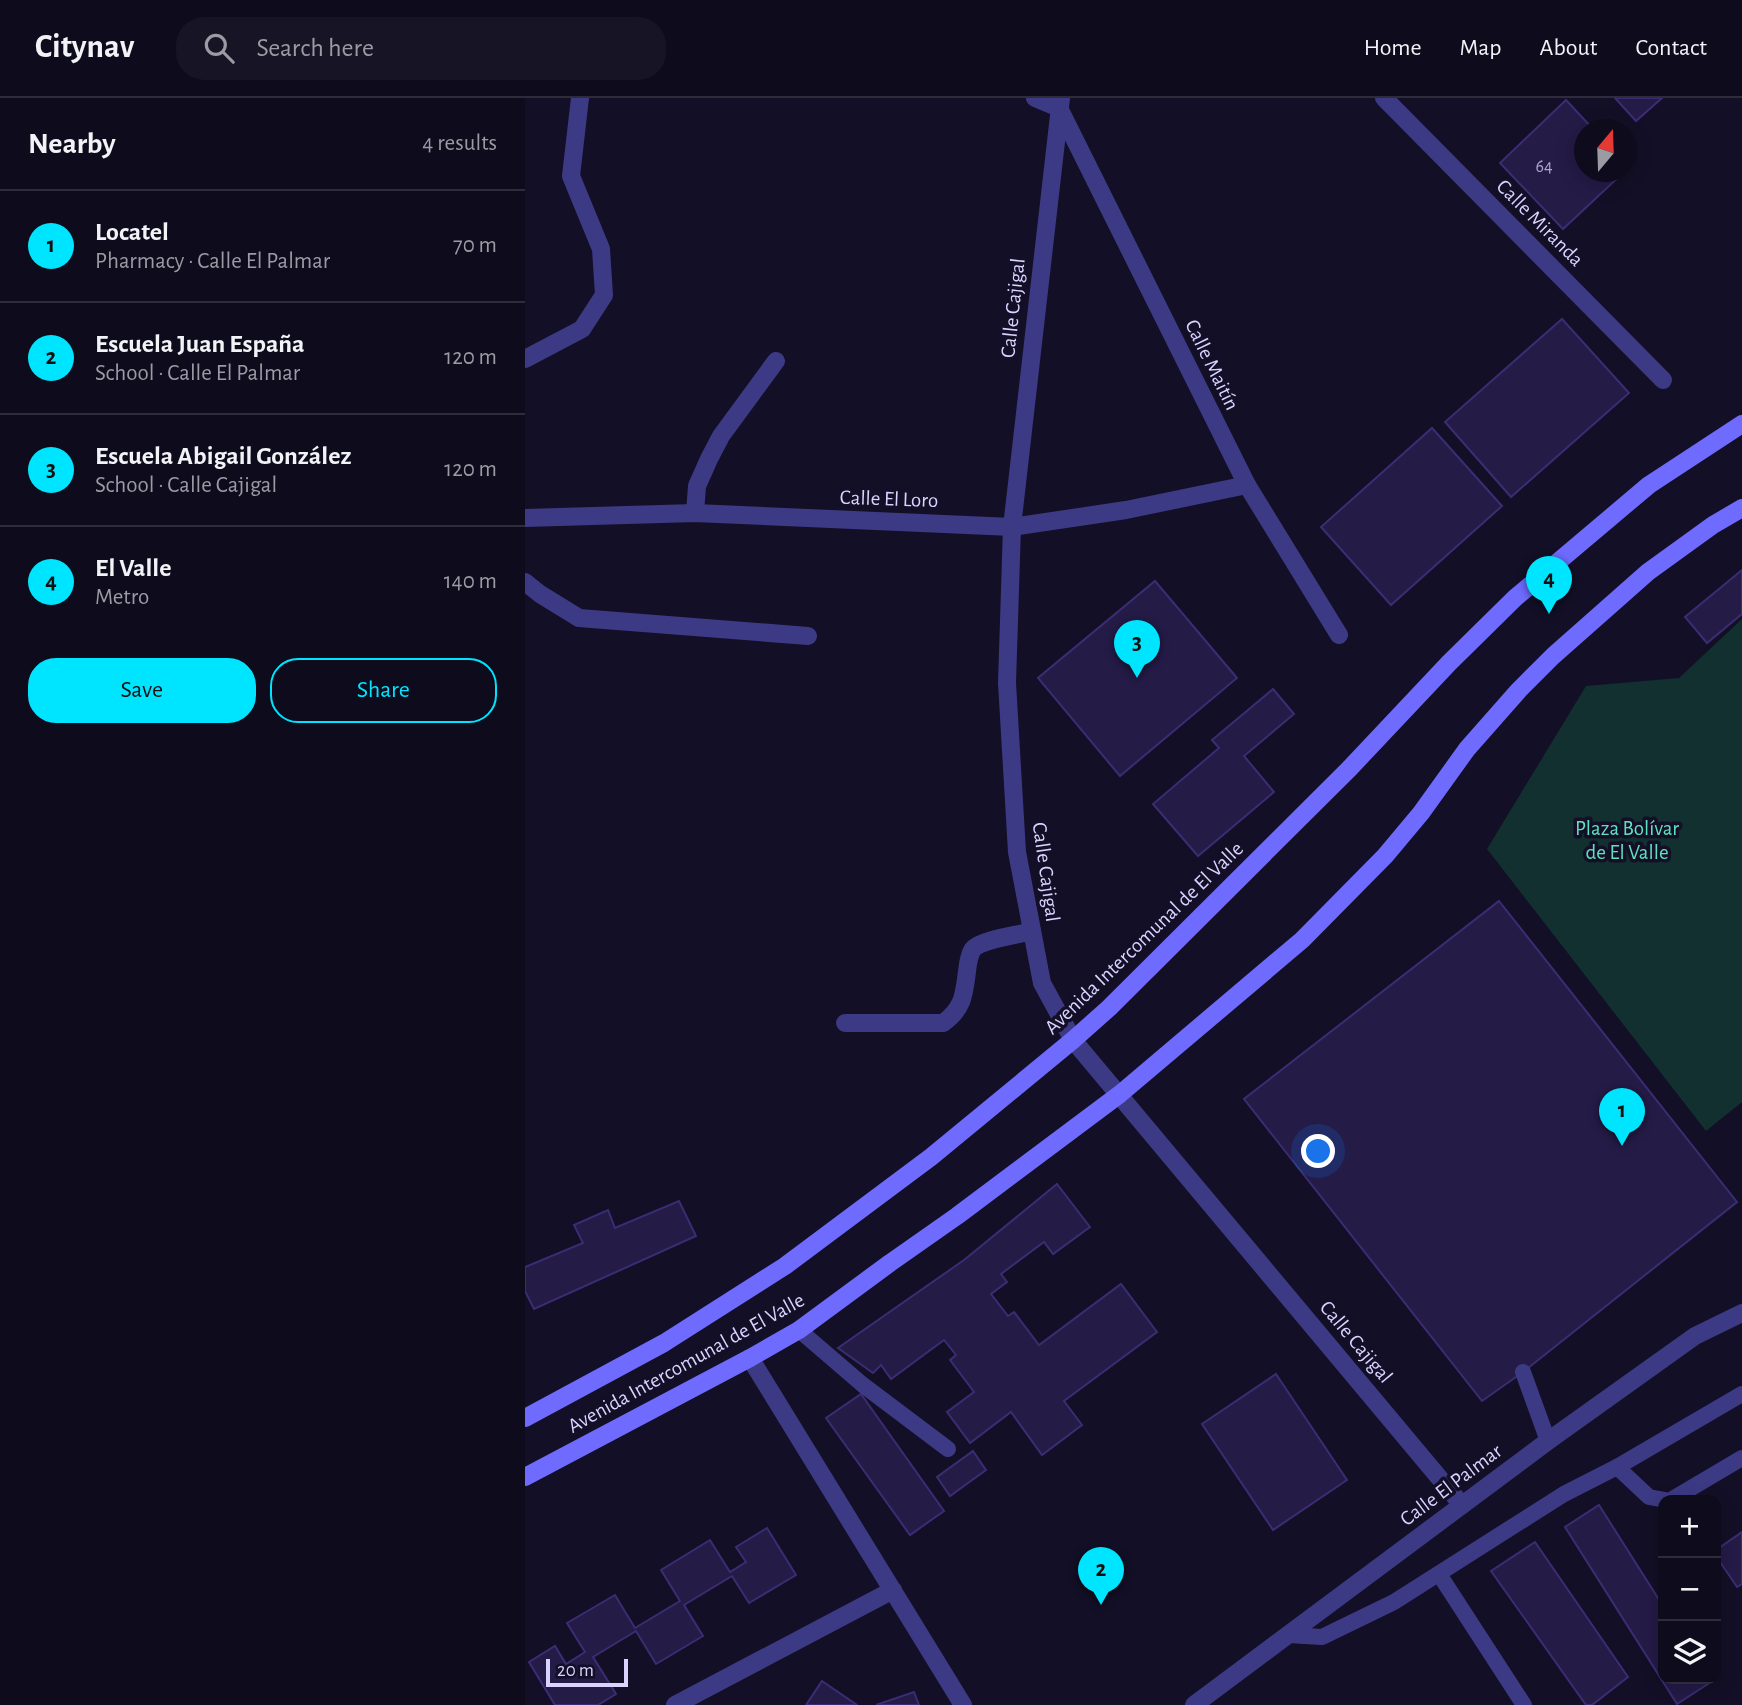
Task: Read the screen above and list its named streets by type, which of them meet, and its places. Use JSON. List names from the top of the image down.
{
  "streets": {
    "main road": ["Avenida Intercomunal de El Valle"],
    "street": [
      "Calle Miranda",
      "Calle Cajigal",
      "Calle Maitín",
      "Calle El Loro",
      "Calle El Palmar"
    ]
  },
  "crossings": [
    ["Calle Cajigal", "Calle Maitín"],
    ["Calle Cajigal", "Calle El Loro"],
    ["Calle Cajigal", "Avenida Intercomunal de El Valle"],
    ["Calle Cajigal", "Calle El Palmar"],
    ["Calle Maitín", "Calle El Loro"]
  ],
  "parks": ["Plaza Bolívar de El Valle"],
  "house_numbers": ["64"],
  "scale_bar": "20 m",
  "north": "top",
  "page": {
    "header": "Citynav",
    "search": "Search here",
    "nav": [
      "Home",
      "Map",
      "About",
      "Contact"
    ],
    "heading": ["Nearby", "4 results"],
    "list": [
      {
        "mark": "1",
        "name": "Locatel",
        "note": "Pharmacy · Calle El Palmar",
        "value": "70 m"
      },
      {
        "mark": "2",
        "name": "Escuela Juan España",
        "note": "School · Calle El Palmar",
        "value": "120 m"
      },
      {
        "mark": "3",
        "name": "Escuela Abigail González",
        "note": "School · Calle Cajigal",
        "value": "120 m"
      },
      {
        "mark": "4",
        "name": "El Valle",
        "note": "Metro",
        "value": "140 m"
      }
    ],
    "pins": [
      "4",
      "3",
      "1",
      "2"
    ],
    "buttons": ["Save", "Share"],
    "map_buttons": ["+", "−"],
    "scale": "20 m"
  }
}
